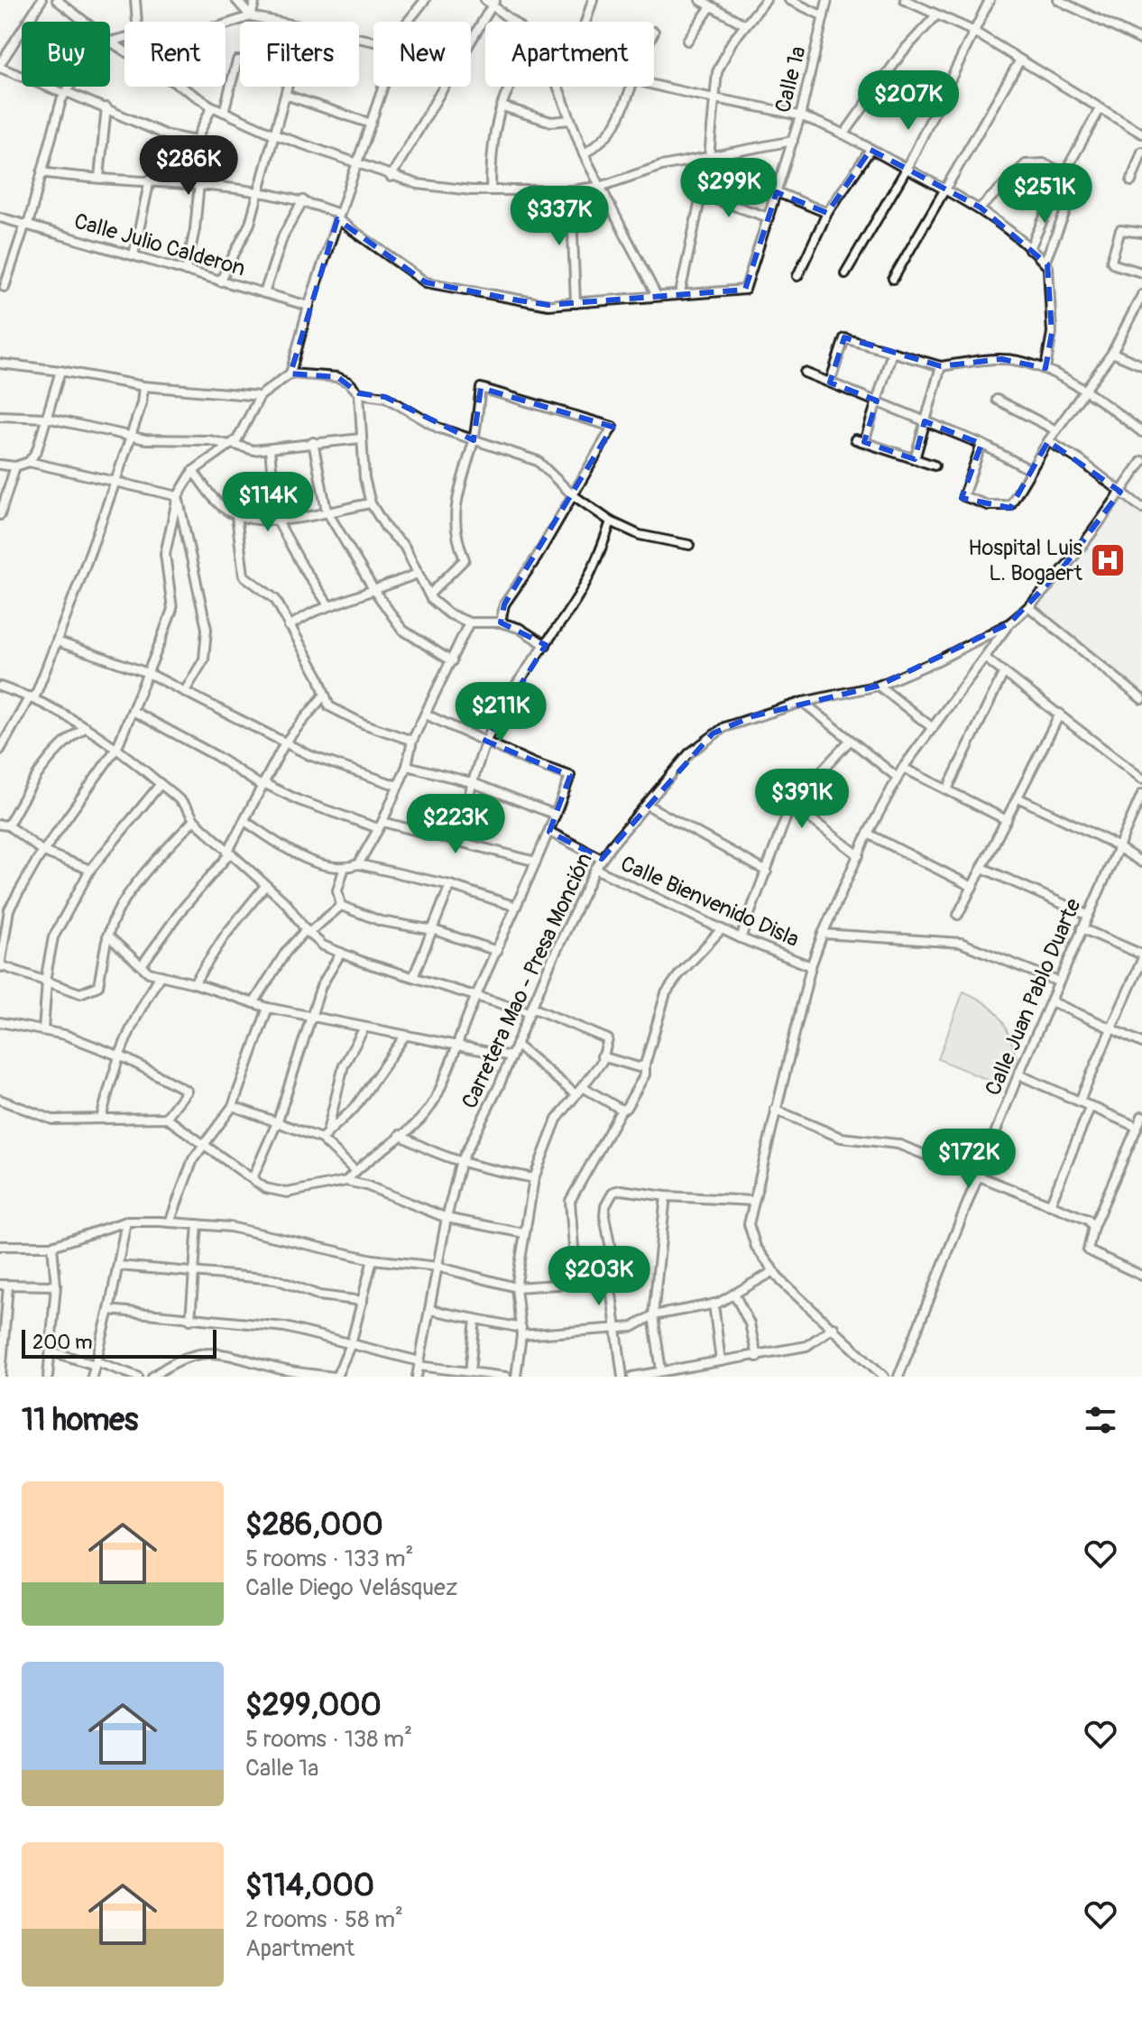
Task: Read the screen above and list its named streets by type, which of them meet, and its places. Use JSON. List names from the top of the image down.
{
  "streets": {
    "street": [
      "Calle 1ª",
      "Calle Julio Calderon",
      "Calle Bienvenido Disla",
      "Carretera Mao - Presa Monción",
      "Calle Juan Pablo Duarte"
    ]
  },
  "crossings": [
    ["Calle Bienvenido Disla", "Carretera Mao - Presa Monción"]
  ],
  "places": {
    "hospital": ["Hospital Luis L. Bogaert"]
  },
  "scale_bar": "200 m",
  "page": {
    "chip": [
      "Buy",
      "Rent",
      "Filters",
      "New",
      "Apartment"
    ],
    "price": [
      "$207K",
      "$286K",
      "$299K",
      "$251K",
      "$337K",
      "$114K",
      "$211K",
      "$391K",
      "$223K",
      "$172K",
      "$203K"
    ],
    "scale": "200 m",
    "heading": "11 homes",
    "list": [
      {
        "name": "$286,000",
        "note": "5 rooms · 133 m² · Calle Diego Velásquez"
      },
      {
        "name": "$299,000",
        "note": "5 rooms · 138 m² · Calle 1ª"
      },
      {
        "name": "$114,000",
        "note": "2 rooms · 58 m² · Apartment"
      }
    ]
  }
}
